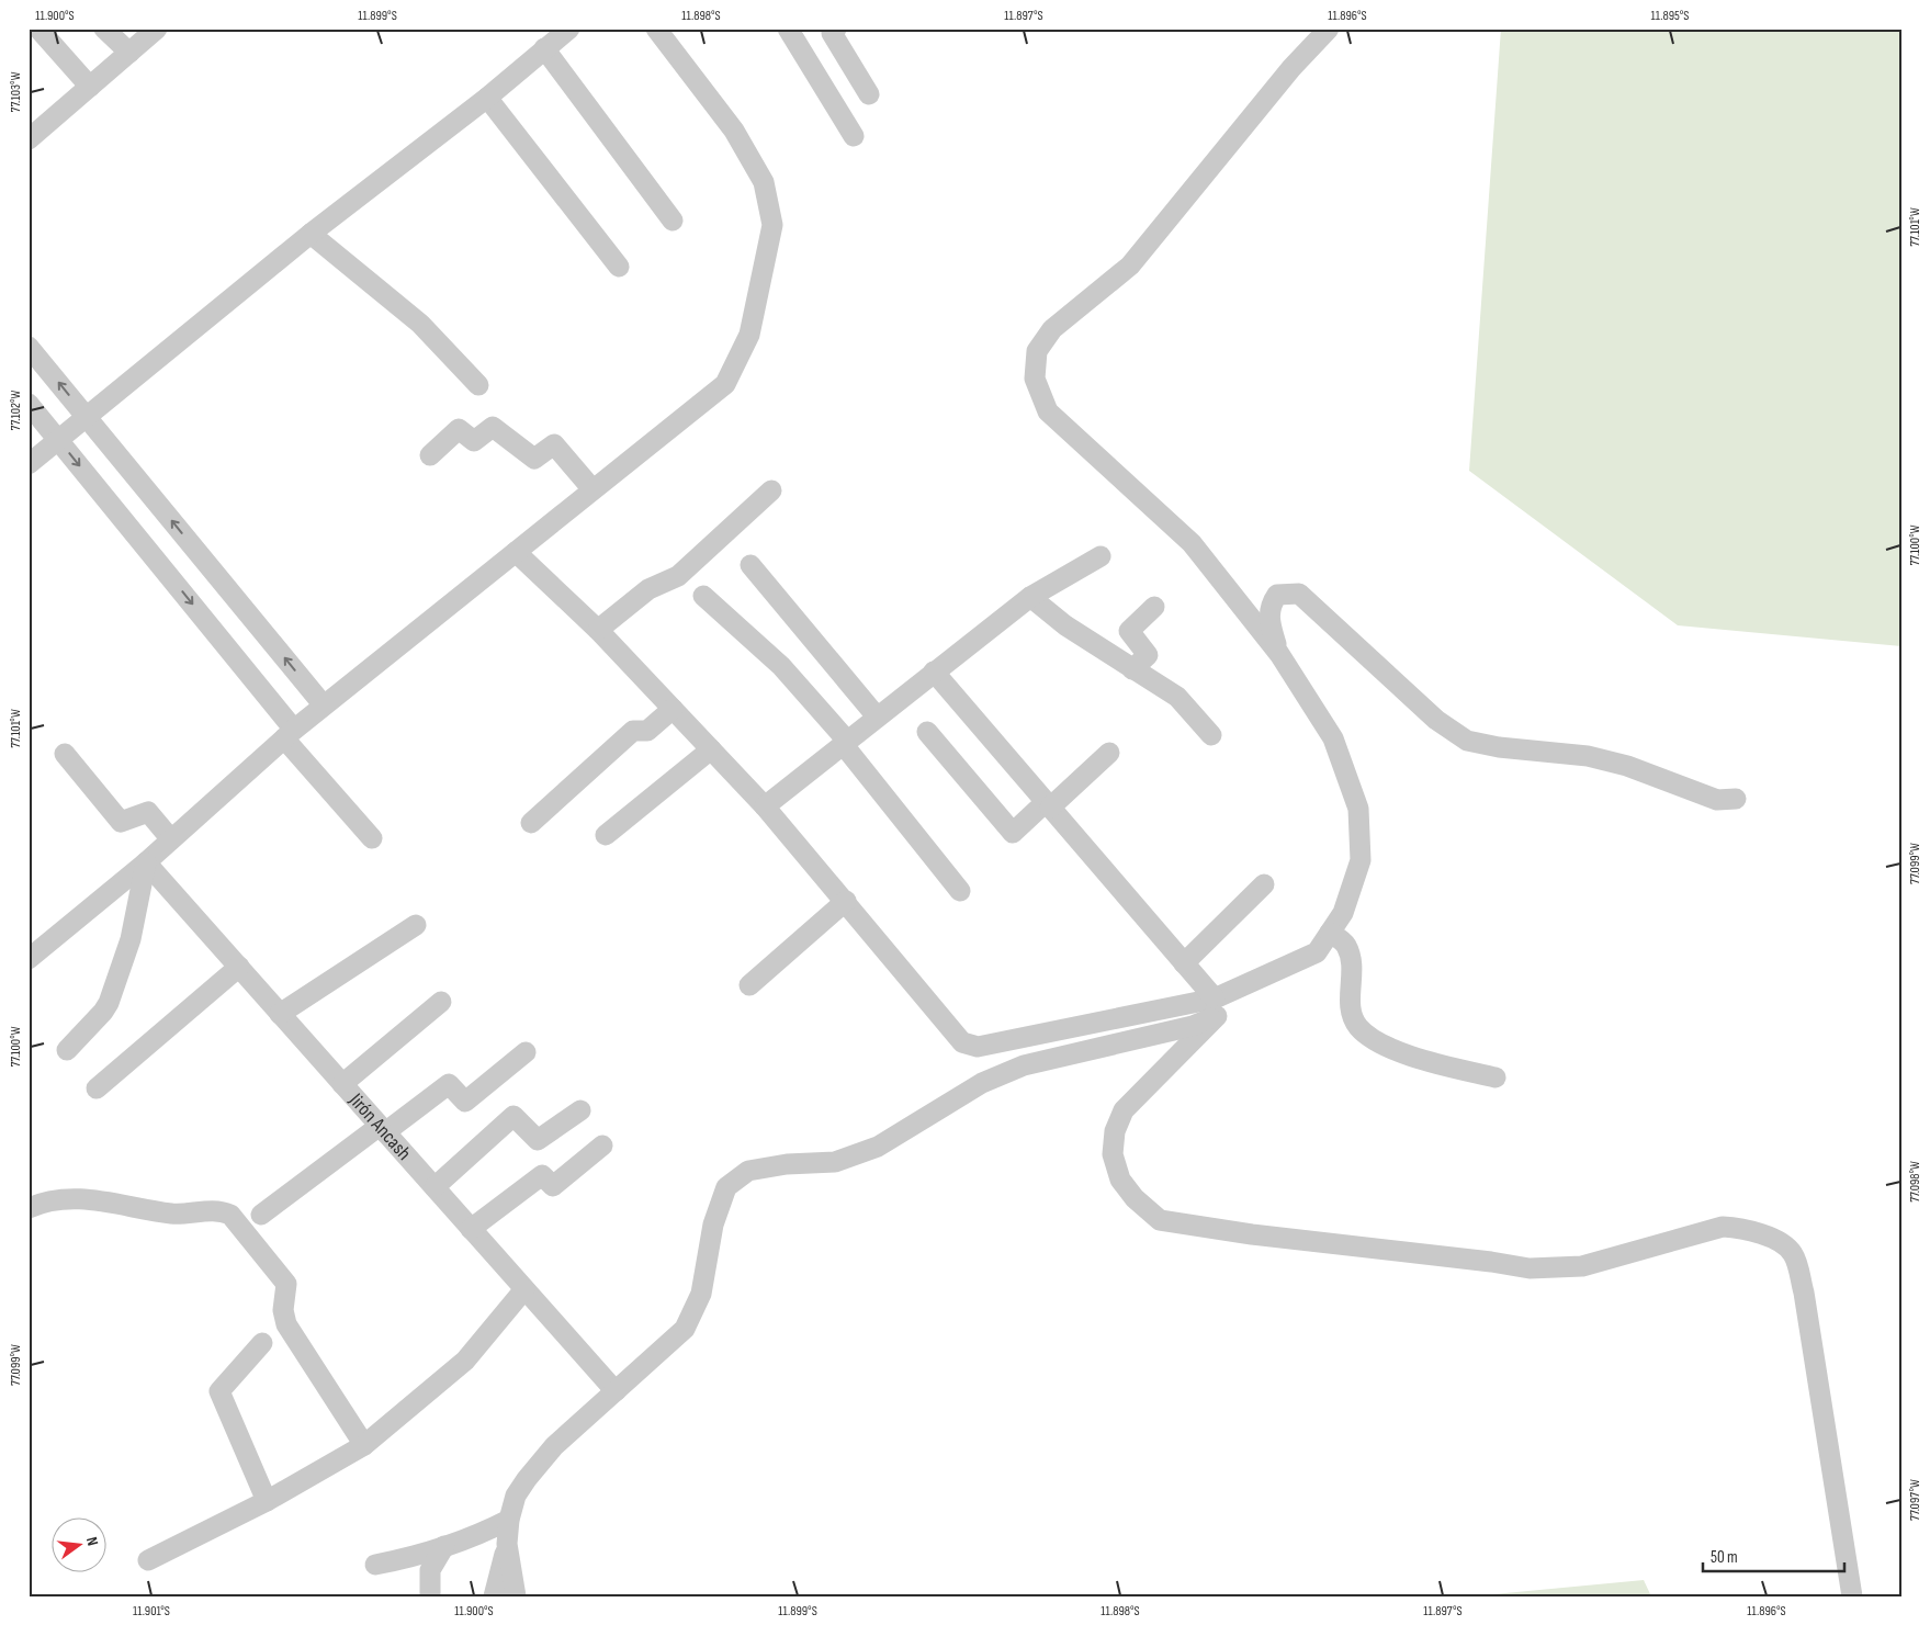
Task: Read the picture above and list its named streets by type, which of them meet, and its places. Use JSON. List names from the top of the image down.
{
  "streets": {
    "street": ["Jirón Ancash"]
  },
  "scale_bar": "50 m",
  "north": "right",
  "coordinates": [
    "11.900°S",
    "11.899°S",
    "11.898°S",
    "11.897°S",
    "11.896°S",
    "11.895°S",
    "77.103°W",
    "77.101°W",
    "77.102°W",
    "77.100°W",
    "77.099°W",
    "77.098°W",
    "77.097°W",
    "11.901°S"
  ]
}
